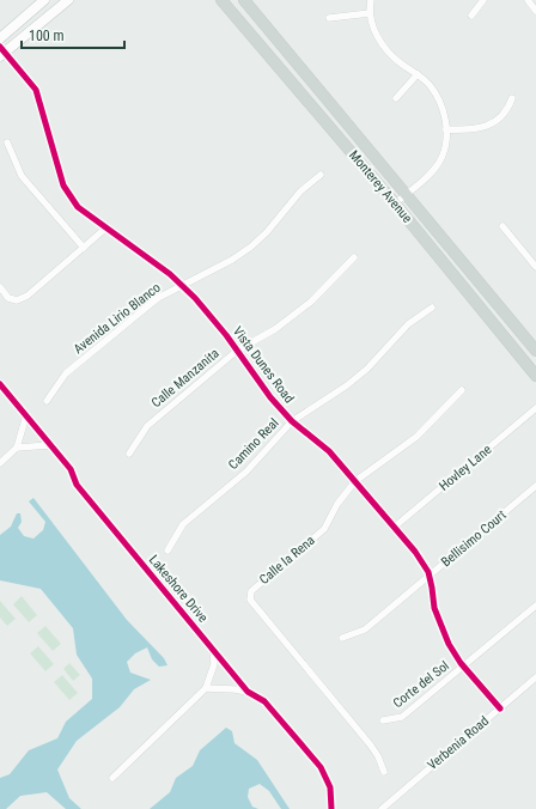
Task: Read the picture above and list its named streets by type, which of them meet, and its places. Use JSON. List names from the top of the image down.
{
  "streets": {
    "main road": ["Monterey Avenue"],
    "street": [
      "Avenida Lirio Blanco",
      "Vista Dunes Road",
      "Calle Manzanita",
      "Camino Real",
      "Hovley Lane",
      "Bellisimo Court",
      "Calle la Rena",
      "Lakeshore Drive",
      "Corte del Sol",
      "Verbenia Road"
    ]
  },
  "crossings": [
    ["Avenida Lirio Blanco", "Vista Dunes Road"],
    ["Vista Dunes Road", "Calle Manzanita"],
    ["Vista Dunes Road", "Camino Real"],
    ["Vista Dunes Road", "Hovley Lane"],
    ["Vista Dunes Road", "Bellisimo Court"],
    ["Vista Dunes Road", "Calle la Rena"],
    ["Vista Dunes Road", "Corte del Sol"],
    ["Vista Dunes Road", "Verbenia Road"]
  ],
  "scale_bar": "100 m"
}
